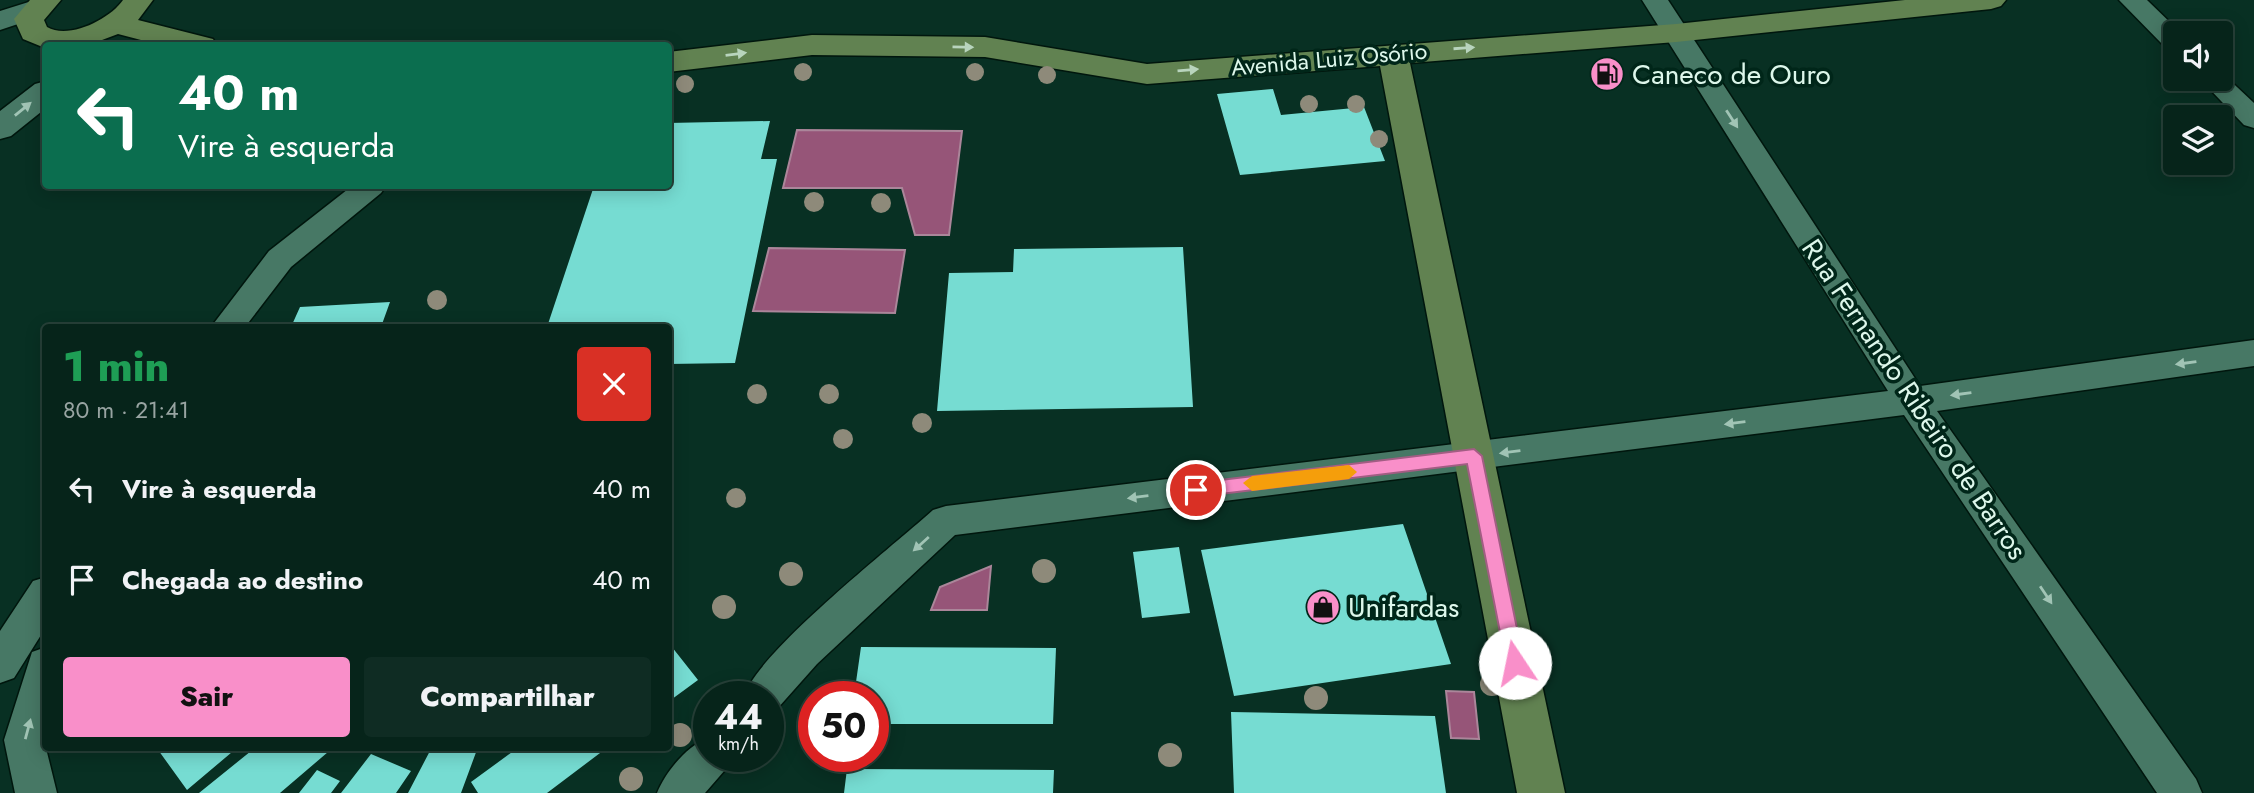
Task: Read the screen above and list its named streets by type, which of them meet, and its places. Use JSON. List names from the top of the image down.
{
  "streets": {
    "main road": ["Avenida Luiz Osório"],
    "street": ["Rua Fernando Ribeiro de Barros"]
  },
  "crossings": [
    ["Avenida Luiz Osório", "Rua Fernando Ribeiro de Barros"]
  ],
  "one_way": ["Avenida Luiz Osório", "Rua Fernando Ribeiro de Barros"],
  "places": {
    "fuel station": ["Caneco de Ouro"],
    "shop": ["Unifardas"]
  },
  "page": {
    "turn": ["40 m", "Vire à esquerda"],
    "heading": ["1 min", "80 m · 21:41"],
    "list": [
      {
        "name": "Vire à esquerda",
        "value": "40 m"
      },
      {
        "name": "Chegada ao destino",
        "value": "40 m"
      }
    ],
    "buttons": ["Sair", "Compartilhar"],
    "speed": "44 km/h",
    "limit": "50"
  }
}
